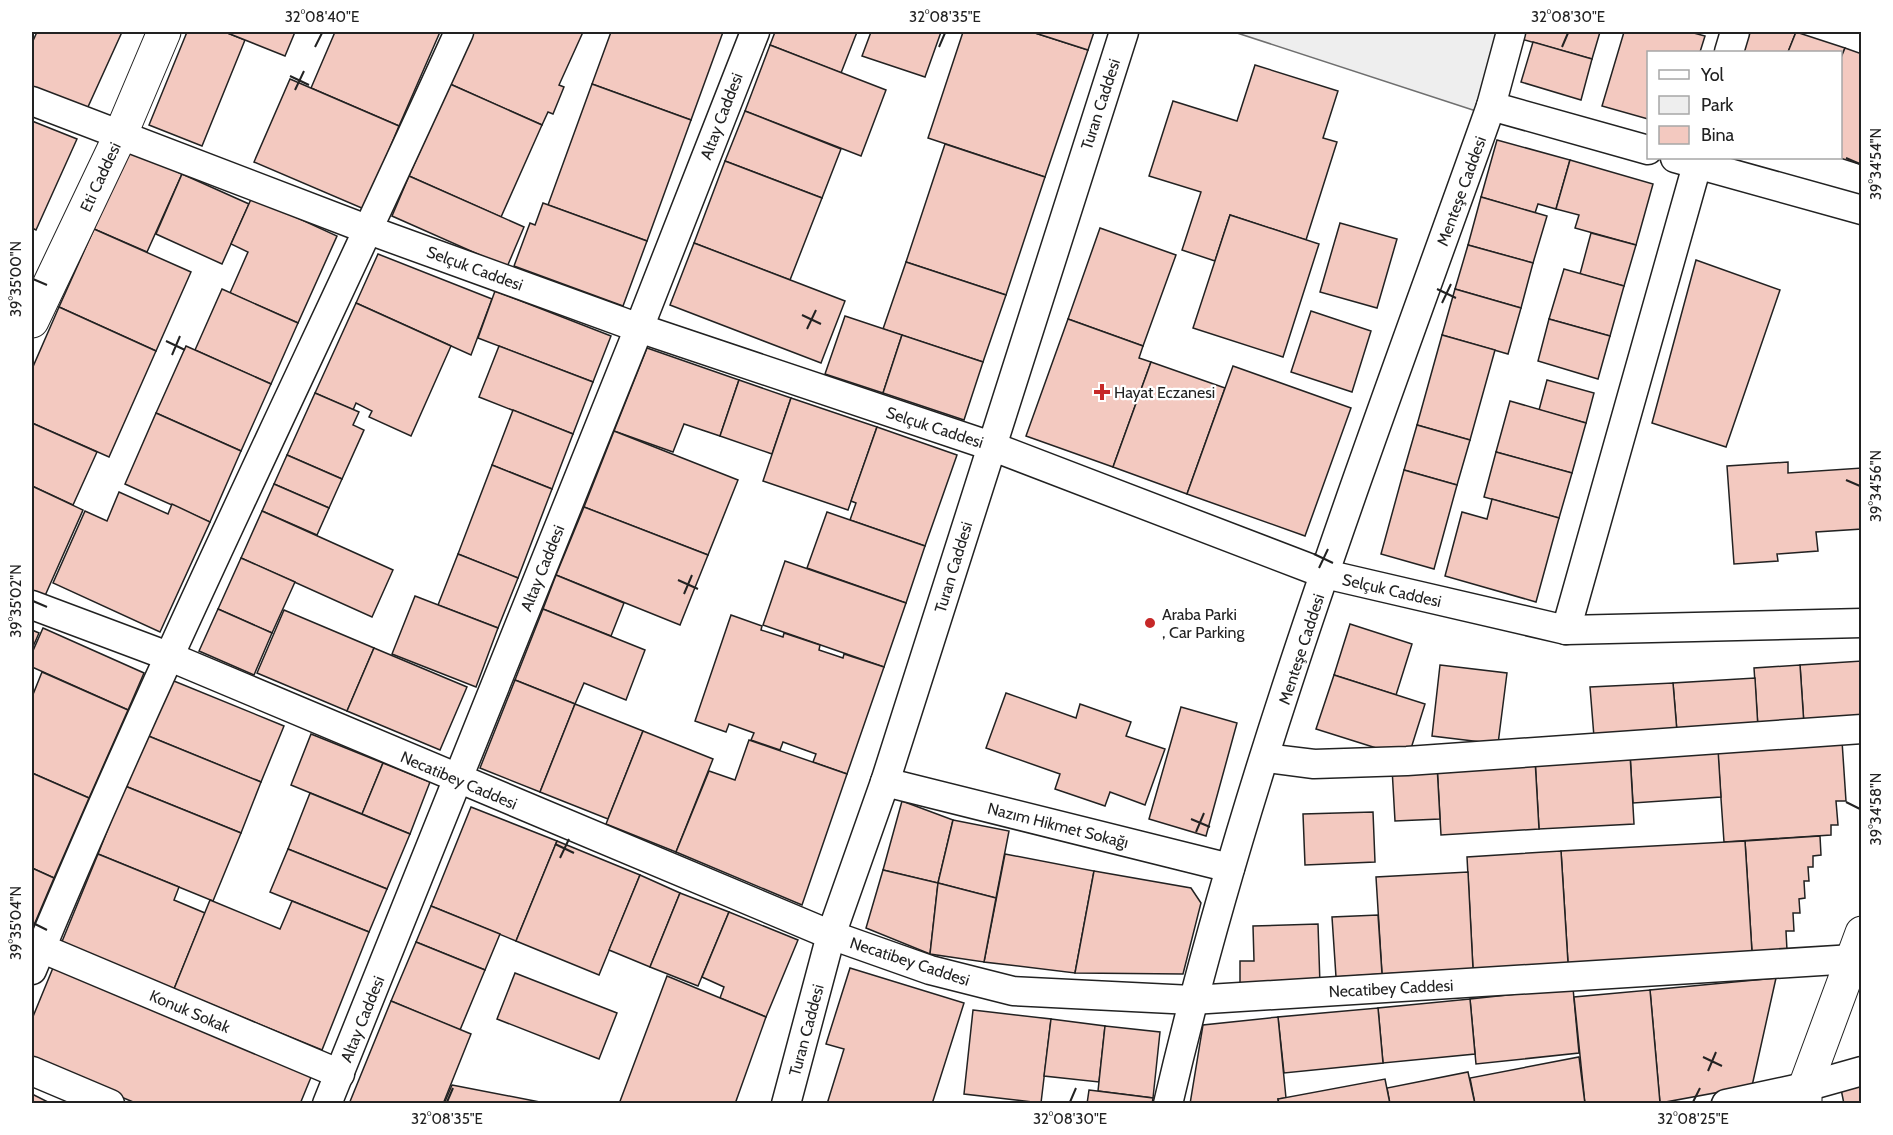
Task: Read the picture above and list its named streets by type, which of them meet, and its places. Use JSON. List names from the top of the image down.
{
  "streets": {
    "street": [
      "Turan Caddesi",
      "Altay Caddesi",
      "Eti Caddesi",
      "Menteşe Caddesi",
      "Selçuk Caddesi",
      "Necatibey Caddesi",
      "Nazım Hikmet Sokağı",
      "Konuk Sokak"
    ]
  },
  "crossings": [
    ["Turan Caddesi", "Selçuk Caddesi"],
    ["Turan Caddesi", "Necatibey Caddesi"],
    ["Turan Caddesi", "Nazım Hikmet Sokağı"],
    ["Altay Caddesi", "Selçuk Caddesi"],
    ["Altay Caddesi", "Necatibey Caddesi"],
    ["Altay Caddesi", "Konuk Sokak"],
    ["Eti Caddesi", "Selçuk Caddesi"],
    ["Menteşe Caddesi", "Selçuk Caddesi"],
    ["Menteşe Caddesi", "Necatibey Caddesi"],
    ["Menteşe Caddesi", "Nazım Hikmet Sokağı"]
  ],
  "places": {
    "health": ["Hayat Eczanesi"],
    "other": ["Araba Parki , Car Parking"]
  },
  "legend": ["Yol", "Park", "Bina"],
  "coordinates": [
    "32°08'40\"E",
    "32°08'35\"E",
    "32°08'30\"E",
    "39°34'54\"N",
    "39°35'00\"N",
    "39°34'56\"N",
    "39°35'02\"N",
    "39°34'58\"N",
    "39°35'04\"N",
    "32°08'25\"E"
  ]
}
